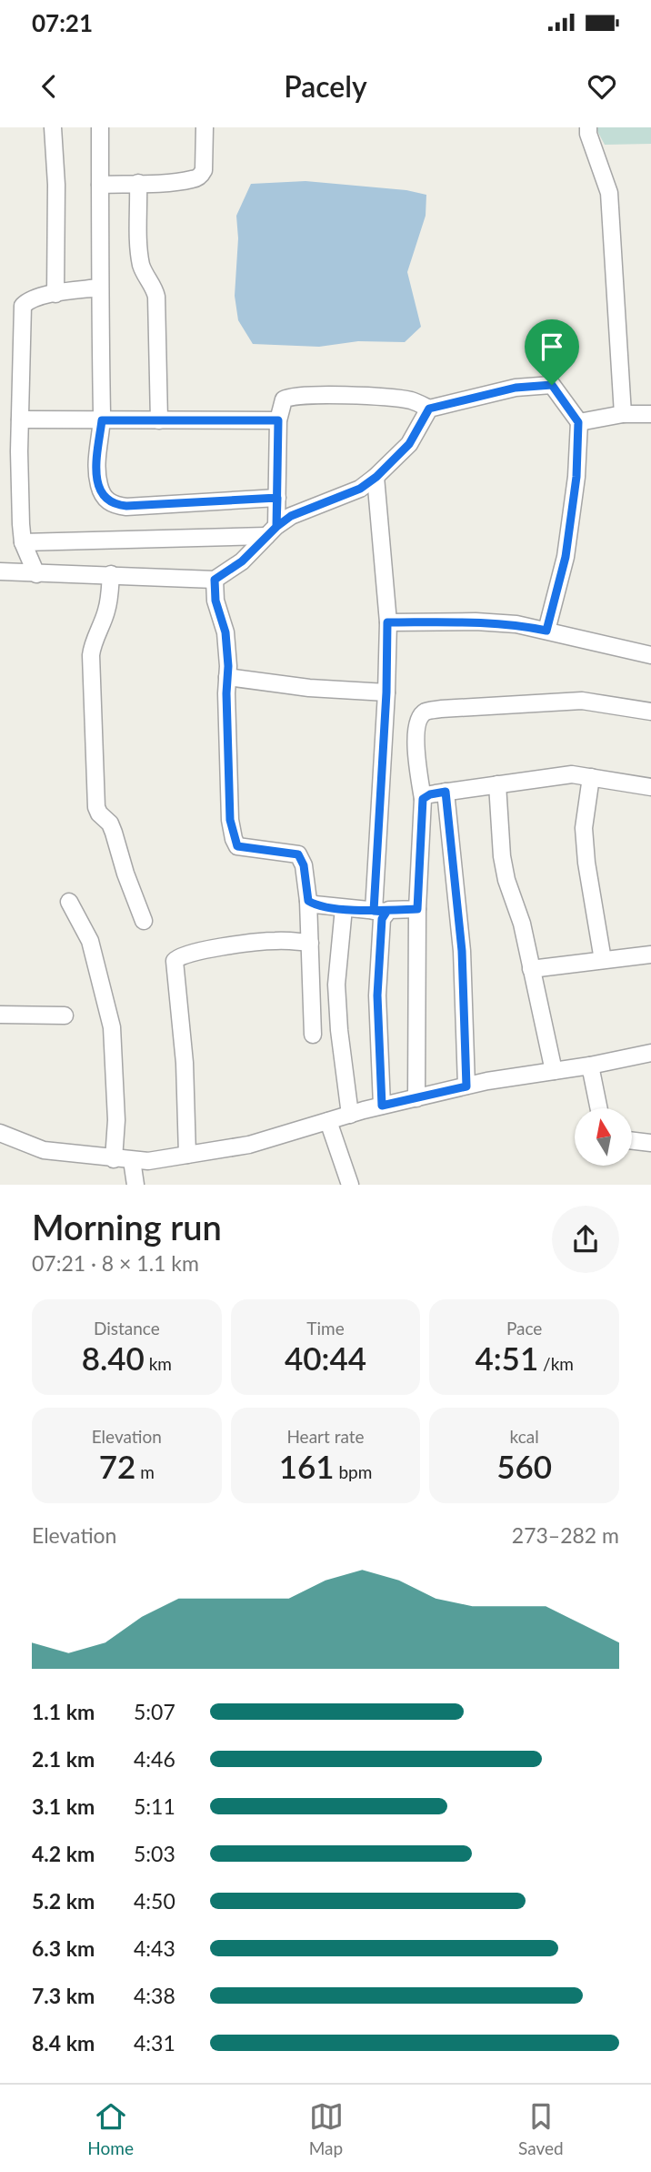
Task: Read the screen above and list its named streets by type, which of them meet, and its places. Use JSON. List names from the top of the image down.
{
  "north": "top",
  "page": {
    "status": "07:21",
    "header": "Pacely",
    "heading": ["Morning run", "07:21 · 8 × 1.1 km"],
    "stats": [
      ["Distance", "8.40 km"],
      ["Time", "40:44"],
      ["Pace", "4:51 /km"],
      ["Elevation", "72 m"],
      ["Heart rate", "161 bpm"],
      ["kcal", "560"]
    ],
    "chart": ["Elevation", "273–282 m"],
    "list": [
      {
        "name": "1.1 km",
        "note": "5:07"
      },
      {
        "name": "2.1 km",
        "note": "4:46"
      },
      {
        "name": "3.1 km",
        "note": "5:11"
      },
      {
        "name": "4.2 km",
        "note": "5:03"
      },
      {
        "name": "5.2 km",
        "note": "4:50"
      },
      {
        "name": "6.3 km",
        "note": "4:43"
      },
      {
        "name": "7.3 km",
        "note": "4:38"
      },
      {
        "name": "8.4 km",
        "note": "4:31"
      }
    ],
    "tabs": ["Home", "Map", "Saved"]
  }
}
